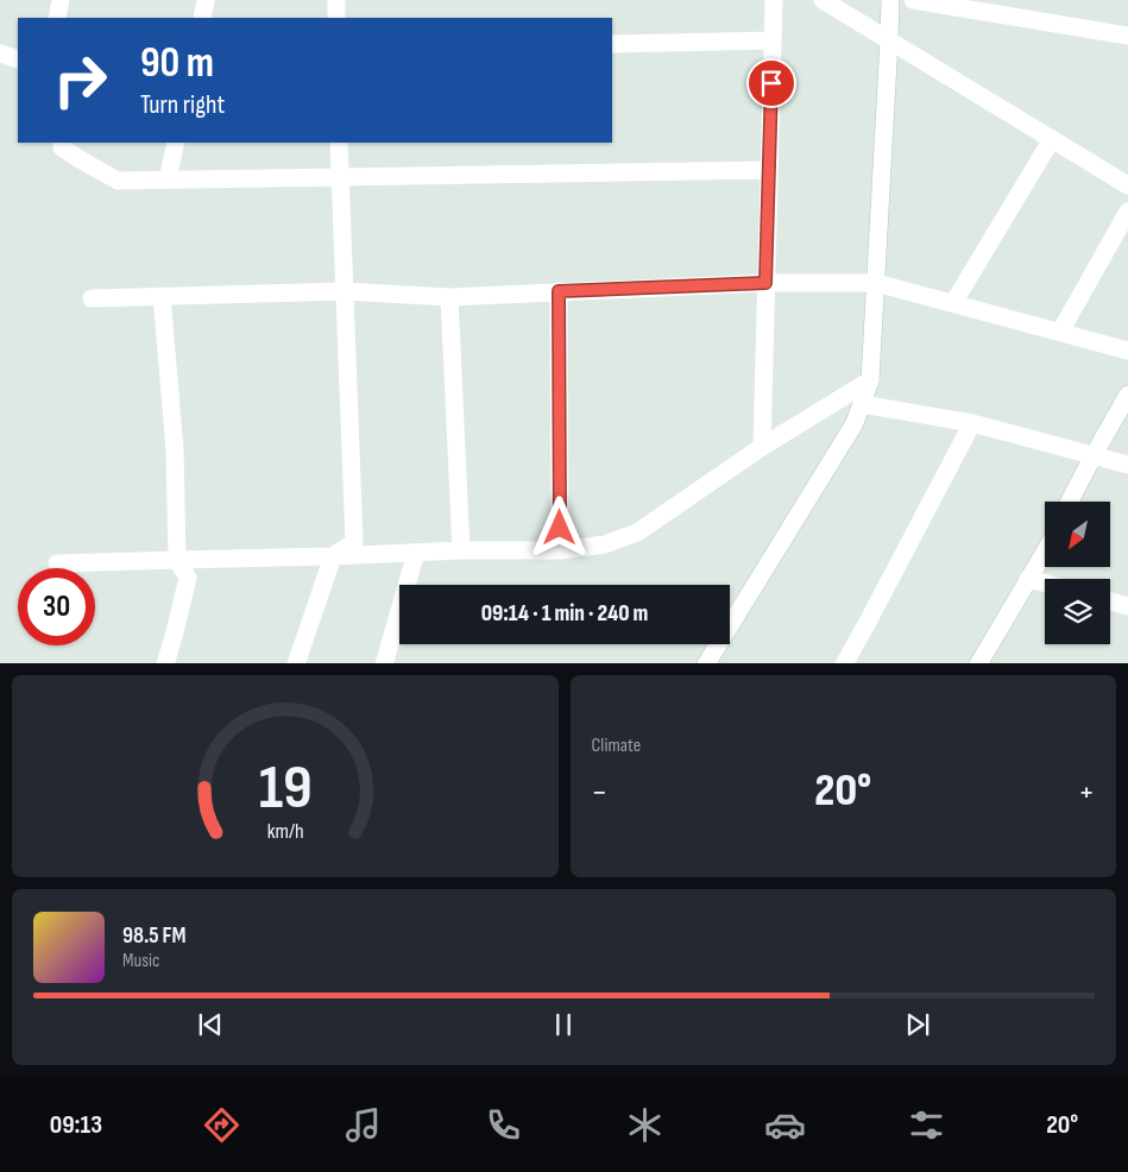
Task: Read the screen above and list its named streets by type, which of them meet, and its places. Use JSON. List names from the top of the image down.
{
  "north": "bottom left",
  "page": {
    "turn": ["90 m", "Turn right"],
    "limit": "30",
    "trip": "09:14 · 1 min · 240 m",
    "tile": "Climate",
    "heat": ["−", "20°", "+"],
    "song": ["98.5 FM", "Music"],
    "tabs": ["09:13", "20°"],
    "gauge": ["19", "km/h"]
  }
}
